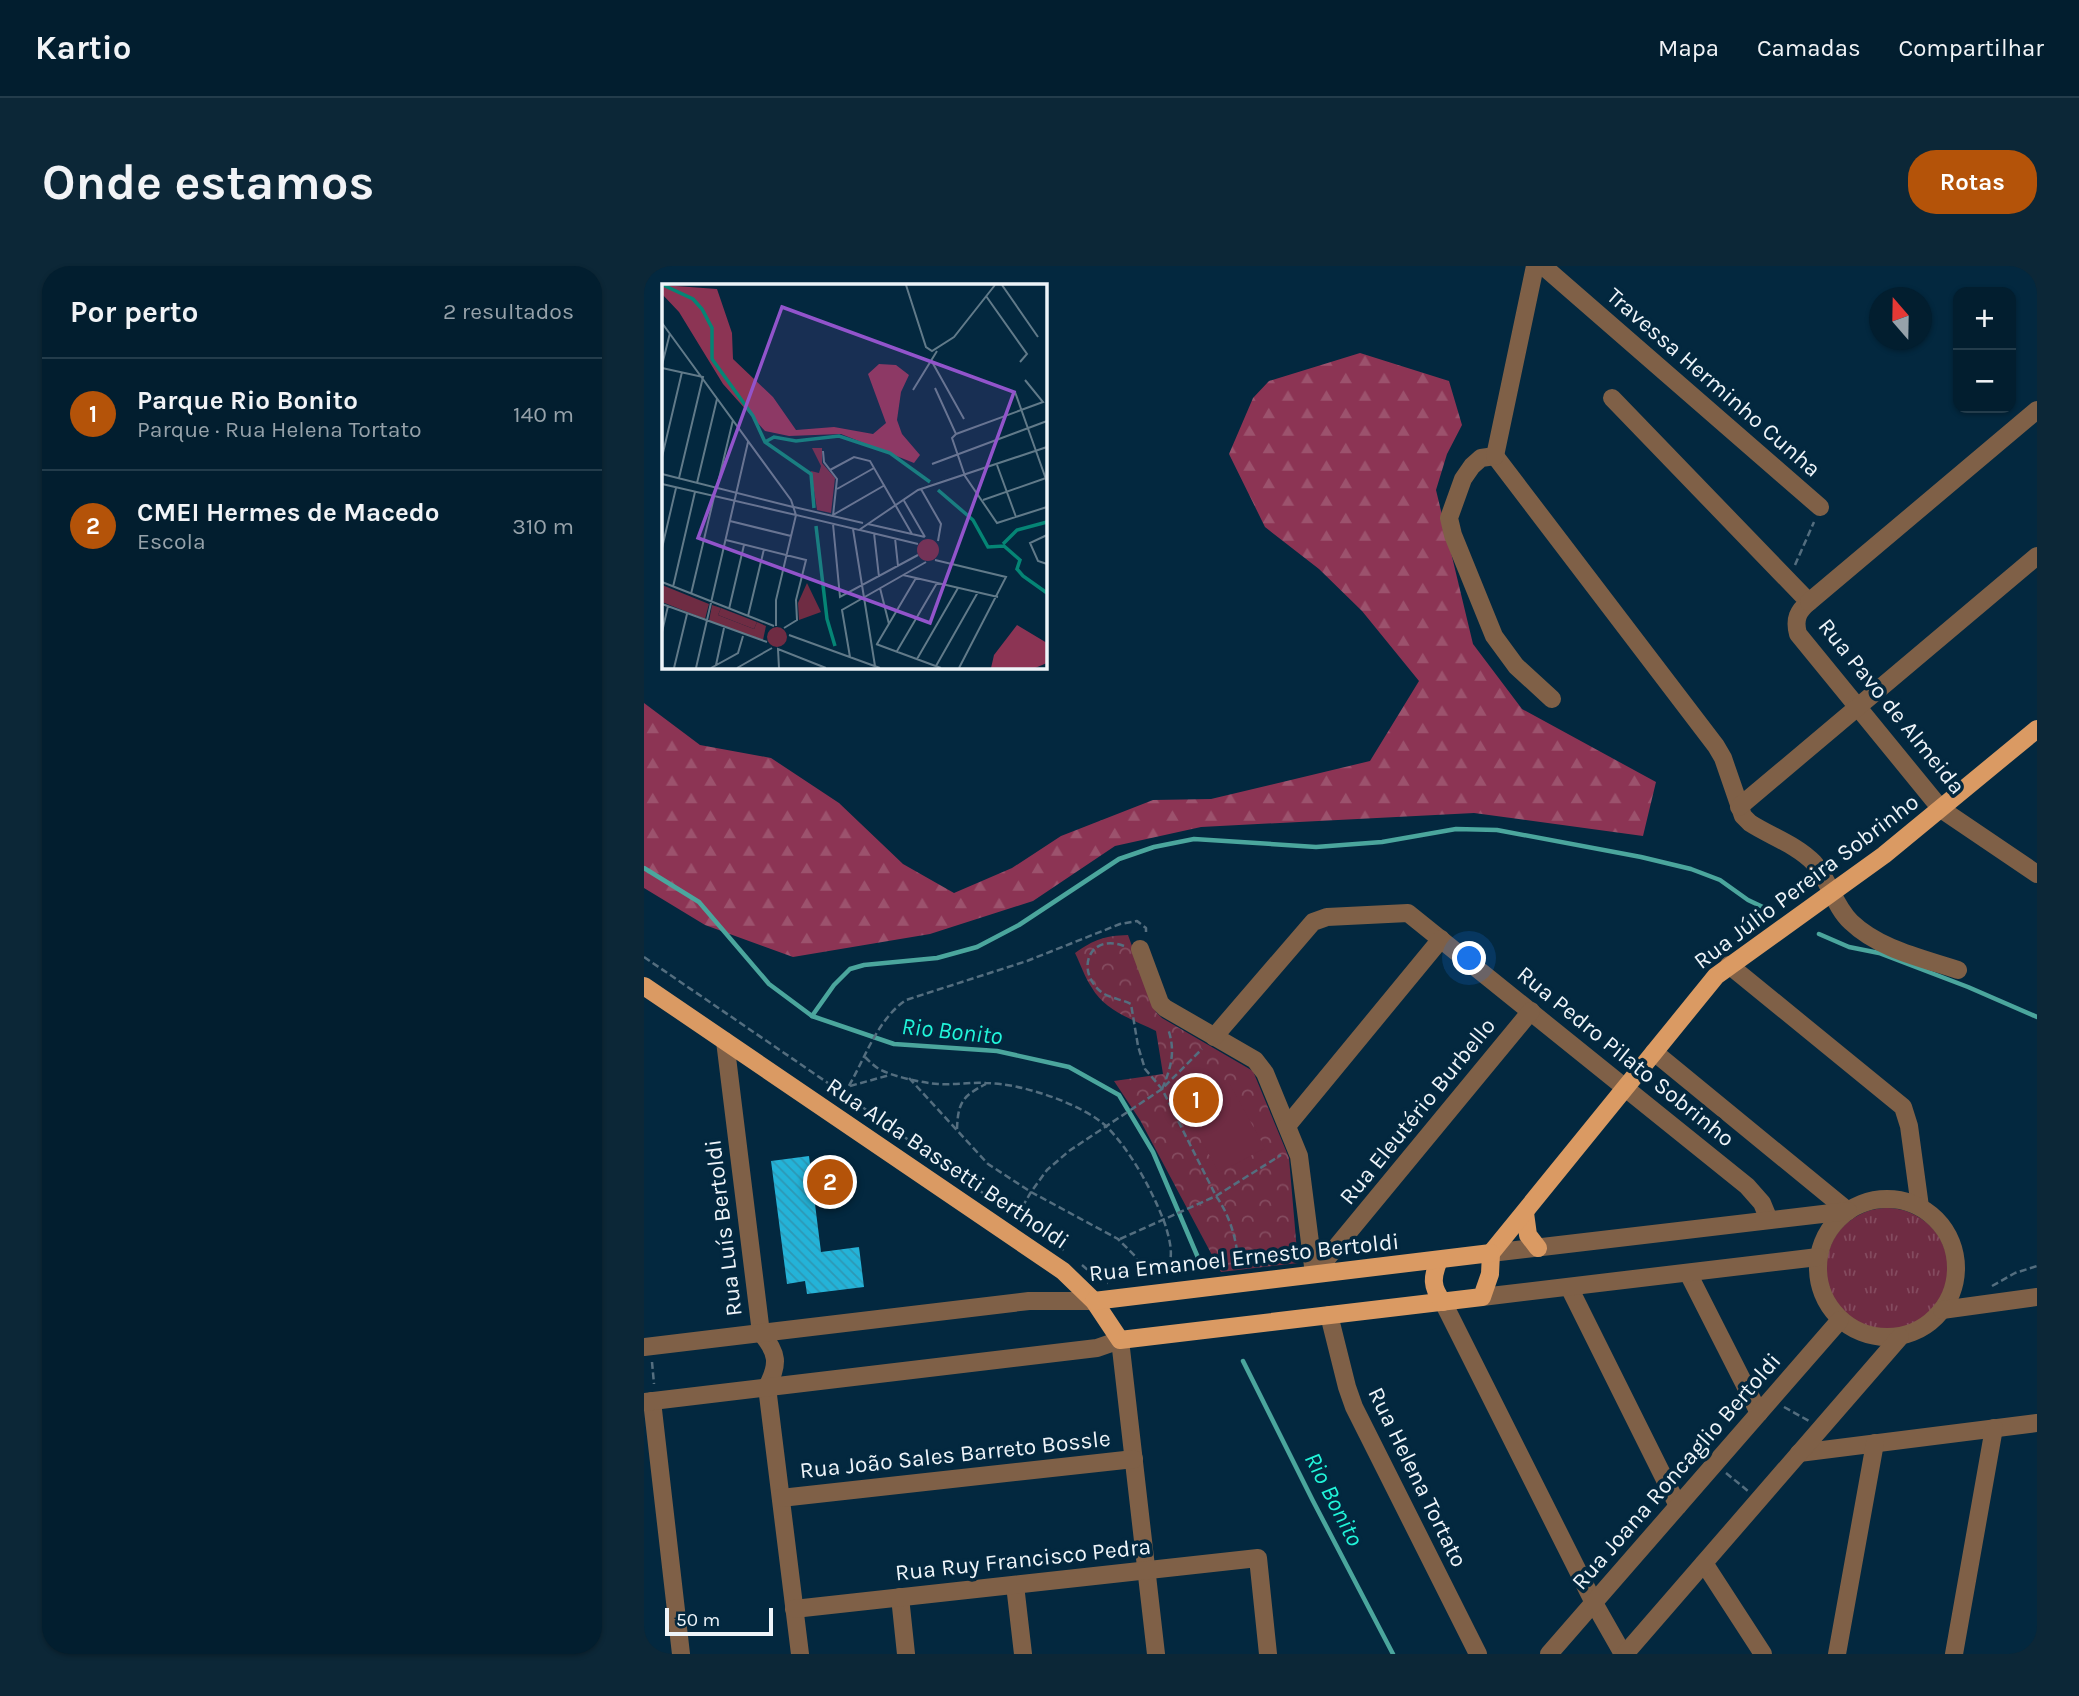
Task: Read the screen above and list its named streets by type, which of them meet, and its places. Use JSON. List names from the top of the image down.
{
  "streets": {
    "main road": ["Rua Júlio Pereira Sobrinho", "Rua Alda Bassetti Bertholdi", "Rua Emanoel Ernesto Bertoldi"],
    "street": [
      "Travessa Herminho Cunha",
      "Rua Pavo de Almeida",
      "Rua Pedro Pilato Sobrinho",
      "Rua Eleutério Burbello",
      "Rua Luís Bertoldi",
      "Rua João Sales Barreto Bossle",
      "Rua Joana Roncaglio Bertoldi",
      "Rua Helena Tortato",
      "Rua Ruy Francisco Pedra"
    ]
  },
  "crossings": [
    ["Rua Pavo de Almeida", "Rua Júlio Pereira Sobrinho"],
    ["Rua Júlio Pereira Sobrinho", "Rua Pedro Pilato Sobrinho"],
    ["Rua Júlio Pereira Sobrinho", "Rua Emanoel Ernesto Bertoldi"],
    ["Rua Pedro Pilato Sobrinho", "Rua Eleutério Burbello"],
    ["Rua Pedro Pilato Sobrinho", "Rua Emanoel Ernesto Bertoldi"],
    ["Rua Pedro Pilato Sobrinho", "Rua Joana Roncaglio Bertoldi"],
    ["Rua Eleutério Burbello", "Rua Emanoel Ernesto Bertoldi"],
    ["Rua Alda Bassetti Bertholdi", "Rua Luís Bertoldi"],
    ["Rua Alda Bassetti Bertholdi", "Rua Emanoel Ernesto Bertoldi"],
    ["Rua Alda Bassetti Bertholdi", "Rua João Sales Barreto Bossle"],
    ["Rua Alda Bassetti Bertholdi", "Rua Ruy Francisco Pedra"],
    ["Rua Luís Bertoldi", "Rua Emanoel Ernesto Bertoldi"],
    ["Rua Luís Bertoldi", "Rua João Sales Barreto Bossle"],
    ["Rua Luís Bertoldi", "Rua Ruy Francisco Pedra"],
    ["Rua Emanoel Ernesto Bertoldi", "Rua Joana Roncaglio Bertoldi"]
  ],
  "water": ["Rio Bonito"],
  "scale_bar": "50 m",
  "north": "top",
  "page": {
    "header": "Kartio",
    "nav": ["Mapa", "Camadas", "Compartilhar"],
    "buttons": "Rotas",
    "title": "Onde estamos",
    "heading": ["Por perto", "2 resultados"],
    "map_buttons": ["+", "−"],
    "list": [
      {
        "mark": "1",
        "name": "Parque Rio Bonito",
        "note": "Parque · Rua Helena Tortato",
        "value": "140 m"
      },
      {
        "mark": "2",
        "name": "CMEI Hermes de Macedo",
        "note": "Escola",
        "value": "310 m"
      }
    ],
    "pins": ["1", "2"],
    "scale": "50 m"
  }
}
